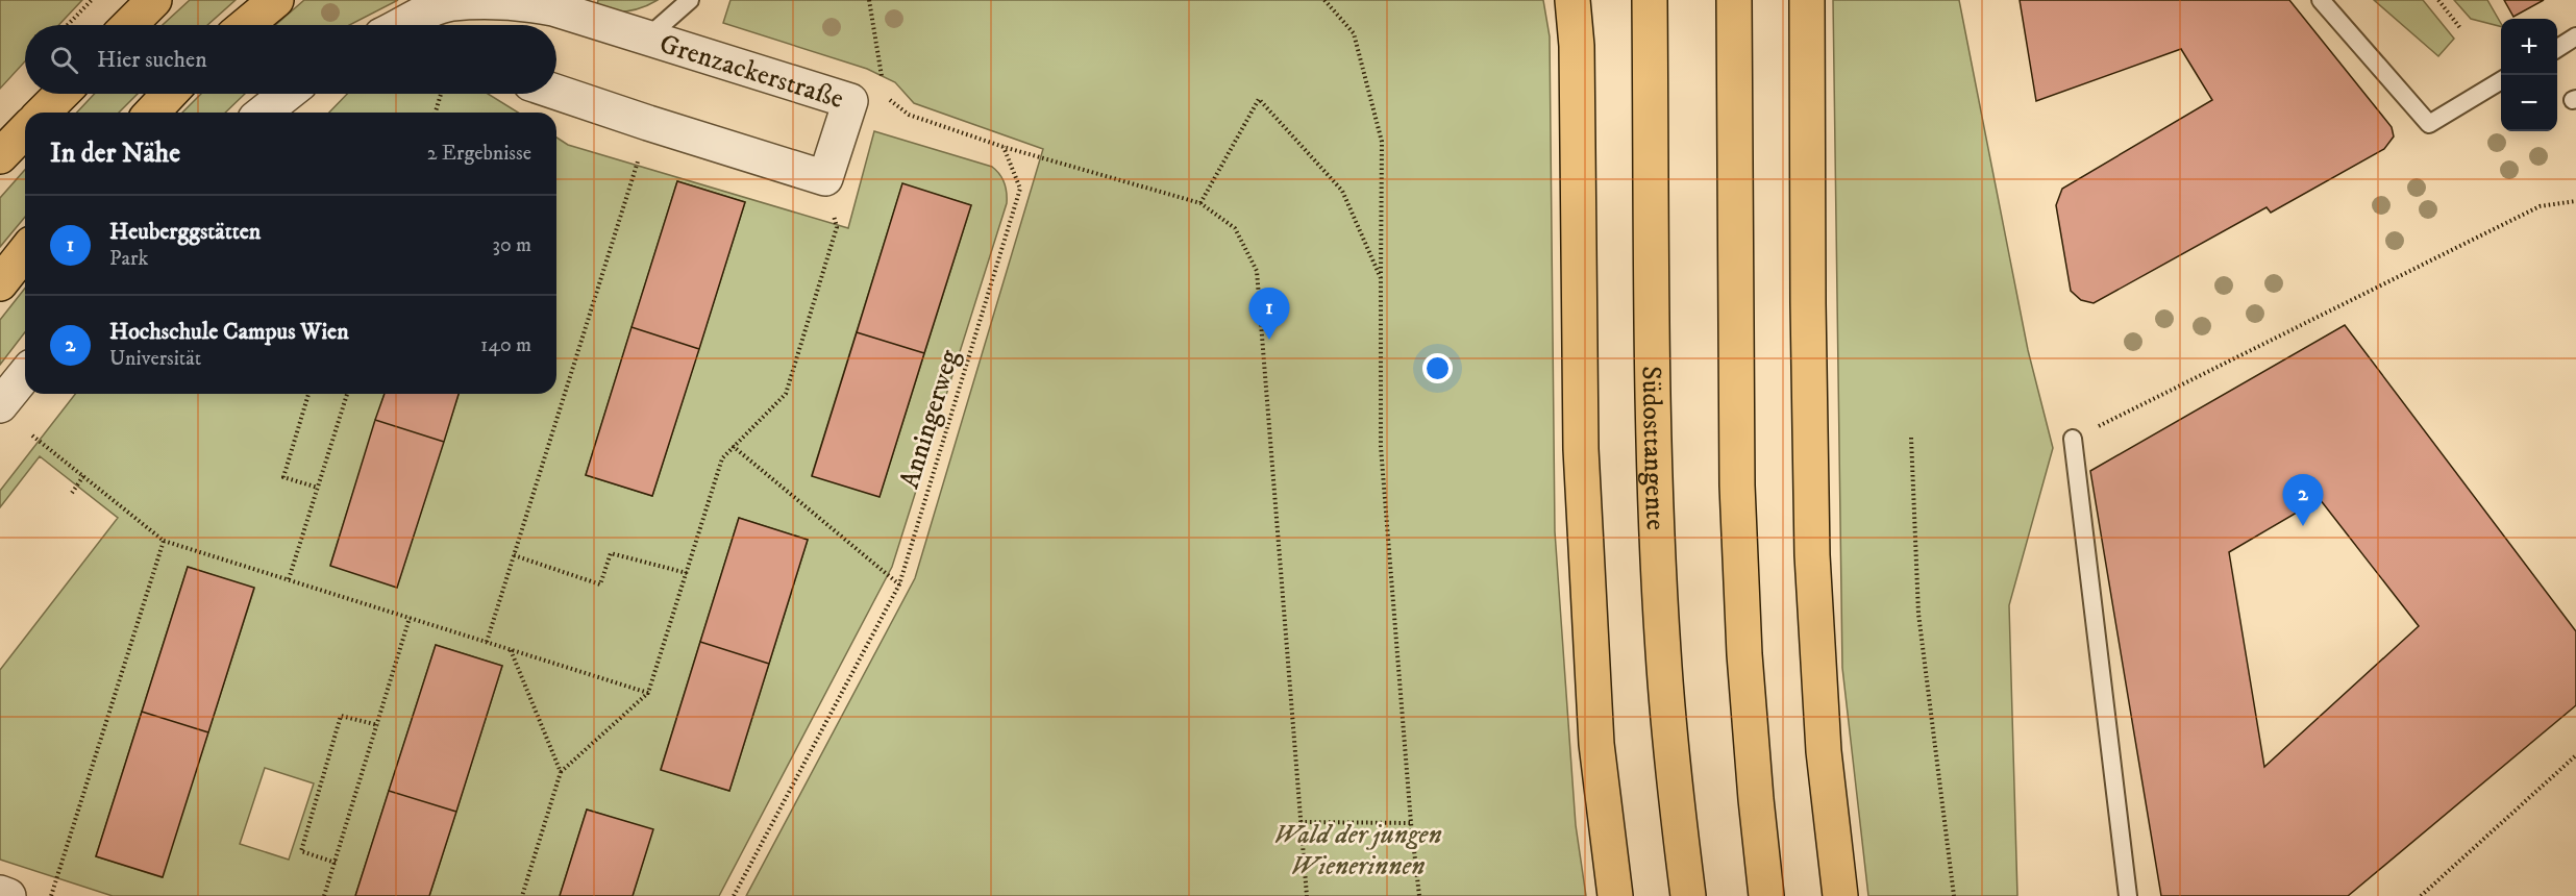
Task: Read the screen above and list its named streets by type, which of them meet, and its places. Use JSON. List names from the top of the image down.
{
  "streets": {
    "main road": ["Südosttangente"],
    "street": ["Grenzackerstraße"],
    "path": ["Anningerweg"]
  },
  "parks": ["Wald der jungen Wienerinnen"],
  "page": {
    "map_buttons": ["+", "−"],
    "search": "Hier suchen",
    "heading": ["In der Nähe", "2 Ergebnisse"],
    "list": [
      {
        "mark": "1",
        "name": "Heuberggstätten",
        "note": "Park",
        "value": "30 m"
      },
      {
        "mark": "2",
        "name": "Hochschule Campus Wien",
        "note": "Universität",
        "value": "140 m"
      }
    ],
    "pins": ["1", "2"]
  }
}
